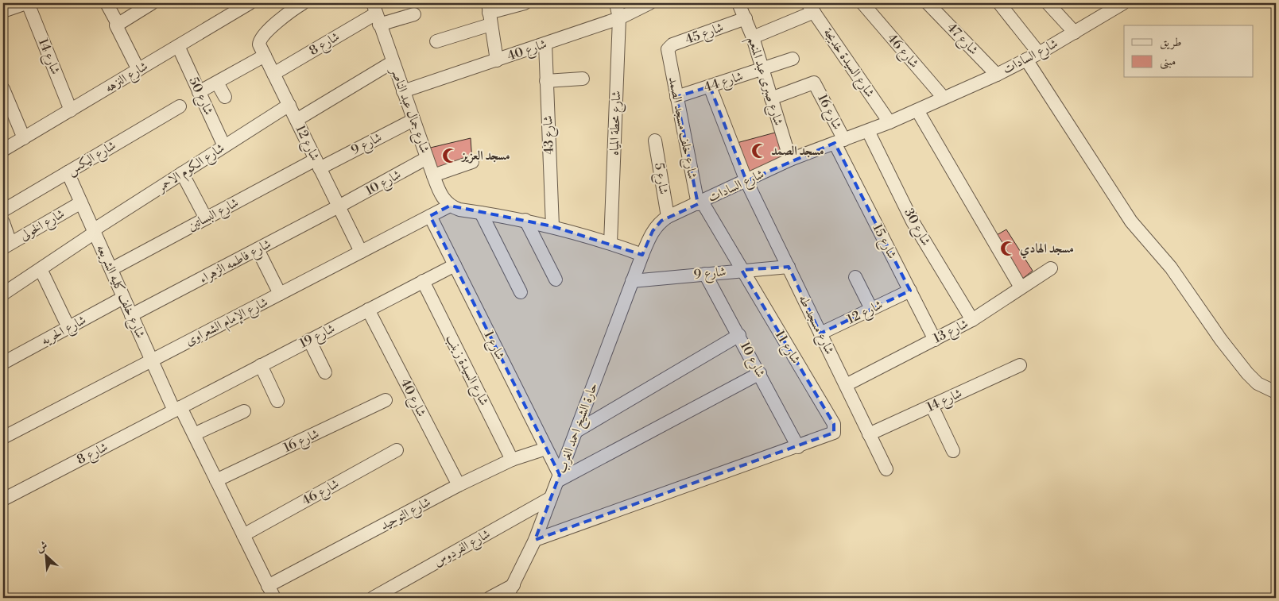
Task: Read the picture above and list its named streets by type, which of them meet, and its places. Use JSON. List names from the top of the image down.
{
  "streets": {
    "street": [
      "شارع 45",
      "شارع 47",
      "شارع 8",
      "شارع 40",
      "شارع 46",
      "شارع 14",
      "شارع السادات",
      "شارع السيدة خديجة",
      "شارع النزهه",
      "شارع صبرى عبد المنعم",
      "شارع 44",
      "شارع 50",
      "شارع جمال عبد الناصر",
      "شارع 16",
      "شارع محطة المياه",
      "شارع خلف مسجد الصمد",
      "شارع 43",
      "شارع 12",
      "شارع 9",
      "شارع اليكس",
      "شارع الكوم الاحمر",
      "شارع 5",
      "شارع 10",
      "شارع البساتين",
      "شارع الخولى",
      "شارع 30",
      "شارع 15",
      "شارع فاطمه الزهراء",
      "شارع خلف كليه الشريعه",
      "شارع الإمام الشعراوى",
      "شارع مسجد طه",
      "شارع الحريه",
      "شارع 13",
      "شارع 19",
      "شارع 1",
      "شارع 11",
      "شارع السيدة زينب",
      "حارة الشيخ احمد الغرب",
      "شارع التوحيد",
      "شارع الفردوس"
    ]
  },
  "crossings": [
    ["شارع 45", "شارع صبرى عبد المنعم"],
    ["شارع 45", "شارع خلف مسجد الصمد"],
    ["شارع 47", "شارع السادات"],
    ["شارع 8", "شارع جمال عبد الناصر"],
    ["شارع 8", "شارع 12"],
    ["شارع 8", "شارع خلف كليه الشريعه"],
    ["شارع 8", "شارع 19"],
    ["شارع 40", "شارع جمال عبد الناصر"],
    ["شارع 40", "شارع محطة المياه"],
    ["شارع 40", "شارع 43"],
    ["شارع 40", "شارع 19"],
    ["شارع 40", "شارع التوحيد"],
    ["شارع 46", "شارع السادات"],
    ["شارع 46", "شارع خلف كليه الشريعه"],
    ["شارع 14", "شارع النزهه"],
    ["شارع 14", "شارع مسجد طه"],
    ["شارع السادات", "شارع السيدة خديجة"],
    ["شارع السادات", "شارع صبرى عبد المنعم"],
    ["شارع السادات", "شارع 16"],
    ["شارع السادات", "شارع خلف مسجد الصمد"],
    ["شارع السادات", "شارع 5"],
    ["شارع السادات", "شارع 30"],
    ["شارع السادات", "شارع 15"],
    ["شارع السادات", "شارع مسجد طه"],
    ["شارع السادات", "حارة الشيخ احمد الغرب"],
    ["شارع النزهه", "شارع 50"],
    ["شارع صبرى عبد المنعم", "شارع 44"],
    ["شارع صبرى عبد المنعم", "شارع 16"],
    ["شارع 44", "شارع خلف مسجد الصمد"],
    ["شارع 44", "شارع مسجد طه"],
    ["شارع 50", "شارع الكوم الاحمر"],
    ["شارع جمال عبد الناصر", "شارع 9"],
    ["شارع جمال عبد الناصر", "شارع 10"],
    ["شارع جمال عبد الناصر", "شارع الإمام الشعراوى"],
    ["شارع 16", "شارع 15"],
    ["شارع 16", "شارع خلف كليه الشريعه"],
    ["شارع خلف مسجد الصمد", "شارع 9"],
    ["شارع خلف مسجد الصمد", "شارع 11"],
    ["شارع 12", "شارع 9"],
    ["شارع 12", "شارع الكوم الاحمر"],
    ["شارع 12", "شارع 10"],
    ["شارع 12", "شارع البساتين"],
    ["شارع 12", "شارع 15"],
    ["شارع 12", "شارع فاطمه الزهراء"],
    ["شارع 12", "شارع الإمام الشعراوى"],
    ["شارع 12", "شارع مسجد طه"],
    ["شارع 9", "شارع 10"],
    ["شارع 9", "شارع البساتين"],
    ["شارع 9", "شارع مسجد طه"],
    ["شارع 9", "شارع 11"],
    ["شارع 9", "حارة الشيخ احمد الغرب"],
    ["شارع اليكس", "شارع خلف كليه الشريعه"],
    ["شارع الكوم الاحمر", "شارع خلف كليه الشريعه"],
    ["شارع 10", "شارع فاطمه الزهراء"],
    ["شارع 10", "شارع 11"],
    ["شارع البساتين", "شارع خلف كليه الشريعه"],
    ["شارع الخولى", "شارع خلف كليه الشريعه"],
    ["شارع 30", "شارع 13"],
    ["شارع 15", "شارع 13"],
    ["شارع فاطمه الزهراء", "شارع خلف كليه الشريعه"],
    ["شارع خلف كليه الشريعه", "شارع الإمام الشعراوى"],
    ["شارع خلف كليه الشريعه", "شارع الحريه"],
    ["شارع خلف كليه الشريعه", "شارع 19"],
    ["شارع خلف كليه الشريعه", "شارع التوحيد"],
    ["شارع الإمام الشعراوى", "شارع 1"],
    ["شارع مسجد طه", "شارع 13"],
    ["شارع 19", "شارع 1"],
    ["شارع 19", "شارع السيدة زينب"],
    ["شارع 1", "حارة الشيخ احمد الغرب"],
    ["شارع 1", "شارع التوحيد"],
    ["شارع السيدة زينب", "شارع التوحيد"],
    ["حارة الشيخ احمد الغرب", "شارع الفردوس"]
  ],
  "places": {
    "mosque": ["مسجد الصمد", "مسجد العزيز", "مسجد الهادي"]
  },
  "legend": ["طريق", "مبنى"],
  "north": "top left"
}
